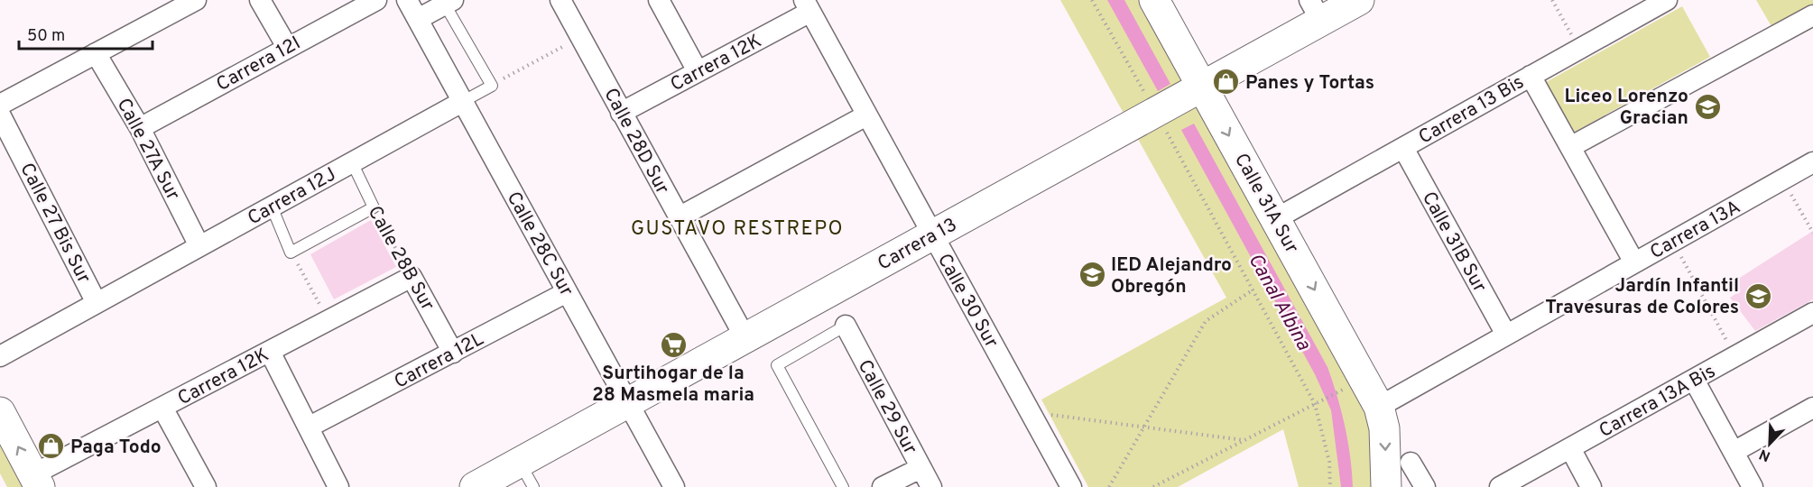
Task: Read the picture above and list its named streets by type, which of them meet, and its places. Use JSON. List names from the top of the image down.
{
  "streets": {
    "street": [
      "Carrera 12K",
      "Carrera 12I",
      "Carrera 13 Bis",
      "Calle 28D Sur",
      "Calle 27A Sur",
      "Carrera 12J",
      "Calle 31A Sur",
      "Calle 27 Bis Sur",
      "Carrera 13A",
      "Calle 31B Sur",
      "Calle 28C Sur",
      "Carrera 13",
      "Calle 28B Sur",
      "Calle 30 Sur",
      "Carrera 12L",
      "Carrera 13A Bis",
      "Calle 29 Sur"
    ]
  },
  "crossings": [
    ["Carrera 12K", "Calle 28D Sur"],
    ["Carrera 12K", "Calle 28B Sur"],
    ["Carrera 12K", "Calle 30 Sur"],
    ["Carrera 12I", "Calle 27A Sur"],
    ["Carrera 13 Bis", "Calle 31A Sur"],
    ["Carrera 13 Bis", "Calle 31B Sur"],
    ["Calle 28D Sur", "Carrera 13"],
    ["Calle 27A Sur", "Carrera 12J"],
    ["Carrera 12J", "Calle 27 Bis Sur"],
    ["Carrera 12J", "Calle 28C Sur"],
    ["Carrera 12J", "Calle 28B Sur"],
    ["Calle 31A Sur", "Carrera 13A"],
    ["Calle 31A Sur", "Carrera 13"],
    ["Carrera 13A", "Calle 31B Sur"],
    ["Calle 28C Sur", "Carrera 13"],
    ["Calle 28C Sur", "Carrera 12L"],
    ["Carrera 13", "Calle 30 Sur"],
    ["Calle 28B Sur", "Carrera 12L"]
  ],
  "one_way": ["Calle 31A Sur"],
  "districts": ["GUSTAVO RESTREPO"],
  "water": ["Canal Albina"],
  "places": {
    "shop": ["Panes y Tortas", "Paga Todo"],
    "school or university": ["Liceo Lorenzo Gracian", "IED Alejandro Obregón", "Jardín Infantil Travesuras de Colores"],
    "supermarket": ["Surtihogar de la 28 Masmela maria"]
  },
  "scale_bar": "50 m",
  "north": "bottom left"
}
